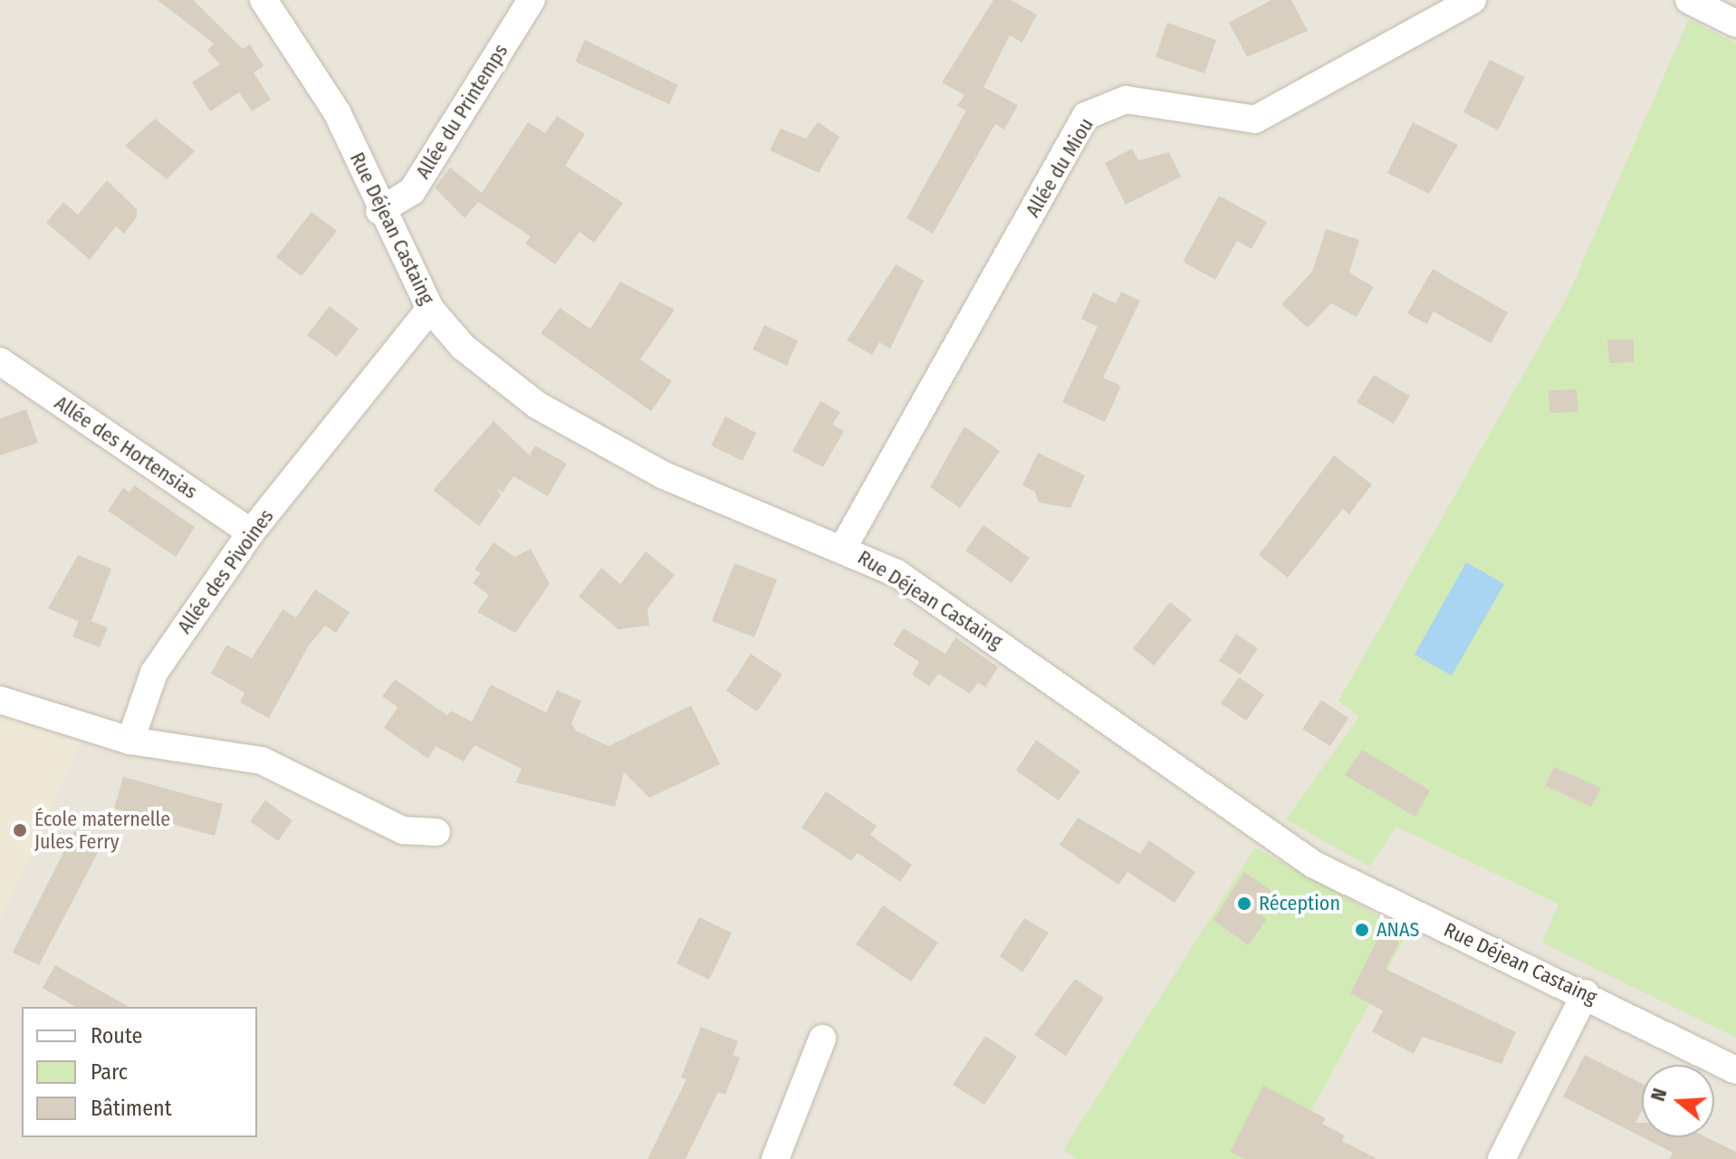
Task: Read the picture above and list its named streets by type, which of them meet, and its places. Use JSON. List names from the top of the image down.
{
  "streets": {
    "street": [
      "Allée du Printemps",
      "Allée du Miou",
      "Rue Déjean Castaing",
      "Allée des Hortensias",
      "Allée des Pivoines"
    ]
  },
  "crossings": [
    ["Allée du Printemps", "Rue Déjean Castaing"],
    ["Allée du Miou", "Rue Déjean Castaing"],
    ["Rue Déjean Castaing", "Allée des Pivoines"],
    ["Allée des Hortensias", "Allée des Pivoines"]
  ],
  "places": ["École maternelle Jules Ferry", "Réception", "ANAS"],
  "legend": ["Route", "Parc", "Bâtiment"],
  "north": "left"
}
